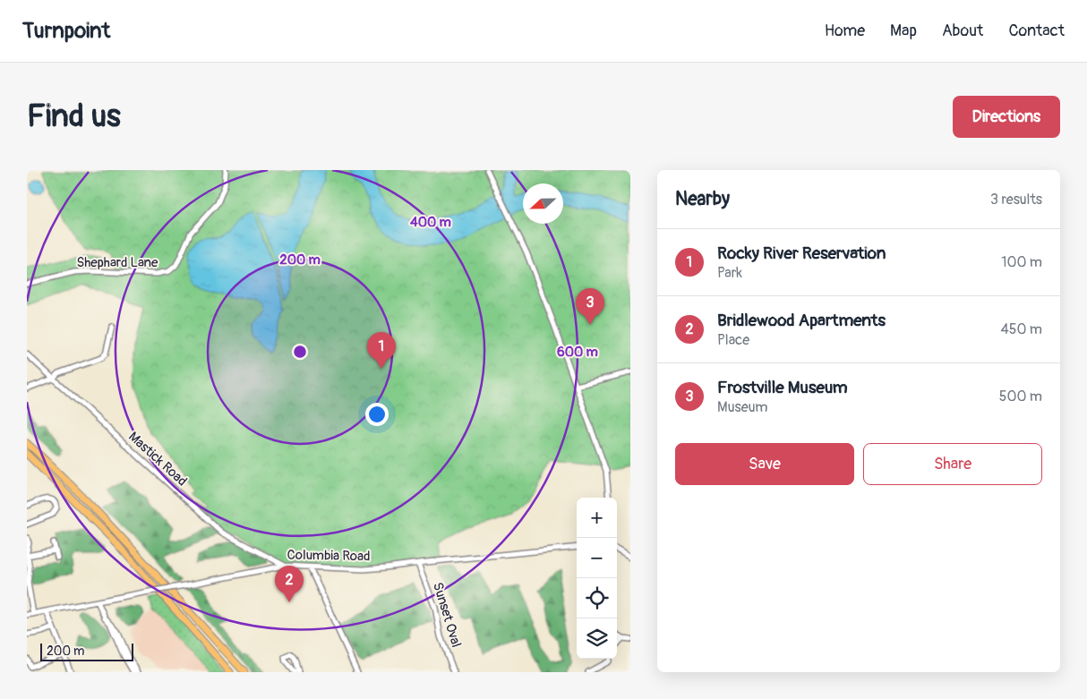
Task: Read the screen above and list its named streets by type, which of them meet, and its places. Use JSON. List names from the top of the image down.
{
  "streets": {
    "street": [
      "Shephard Lane",
      "Mastick Road",
      "Columbia Road",
      "Sunset Oval"
    ]
  },
  "crossings": [
    ["Mastick Road", "Columbia Road"],
    ["Columbia Road", "Sunset Oval"]
  ],
  "scale_bar": "200 m",
  "north": "left",
  "page": {
    "header": "Turnpoint",
    "nav": [
      "Home",
      "Map",
      "About",
      "Contact"
    ],
    "buttons": [
      "Directions",
      ["Save", "Share"]
    ],
    "title": "Find us",
    "heading": ["Nearby", "3 results"],
    "list": [
      {
        "mark": "1",
        "name": "Rocky River Reservation",
        "note": "Park",
        "value": "100 m"
      },
      {
        "mark": "2",
        "name": "Bridlewood Apartments",
        "note": "Place",
        "value": "450 m"
      },
      {
        "mark": "3",
        "name": "Frostville Museum",
        "note": "Museum",
        "value": "500 m"
      }
    ],
    "pins": ["3", "1", "2"],
    "map_buttons": ["+", "−"],
    "scale": "200 m"
  },
  "rings": ["400 m", "200 m", "600 m"]
}
